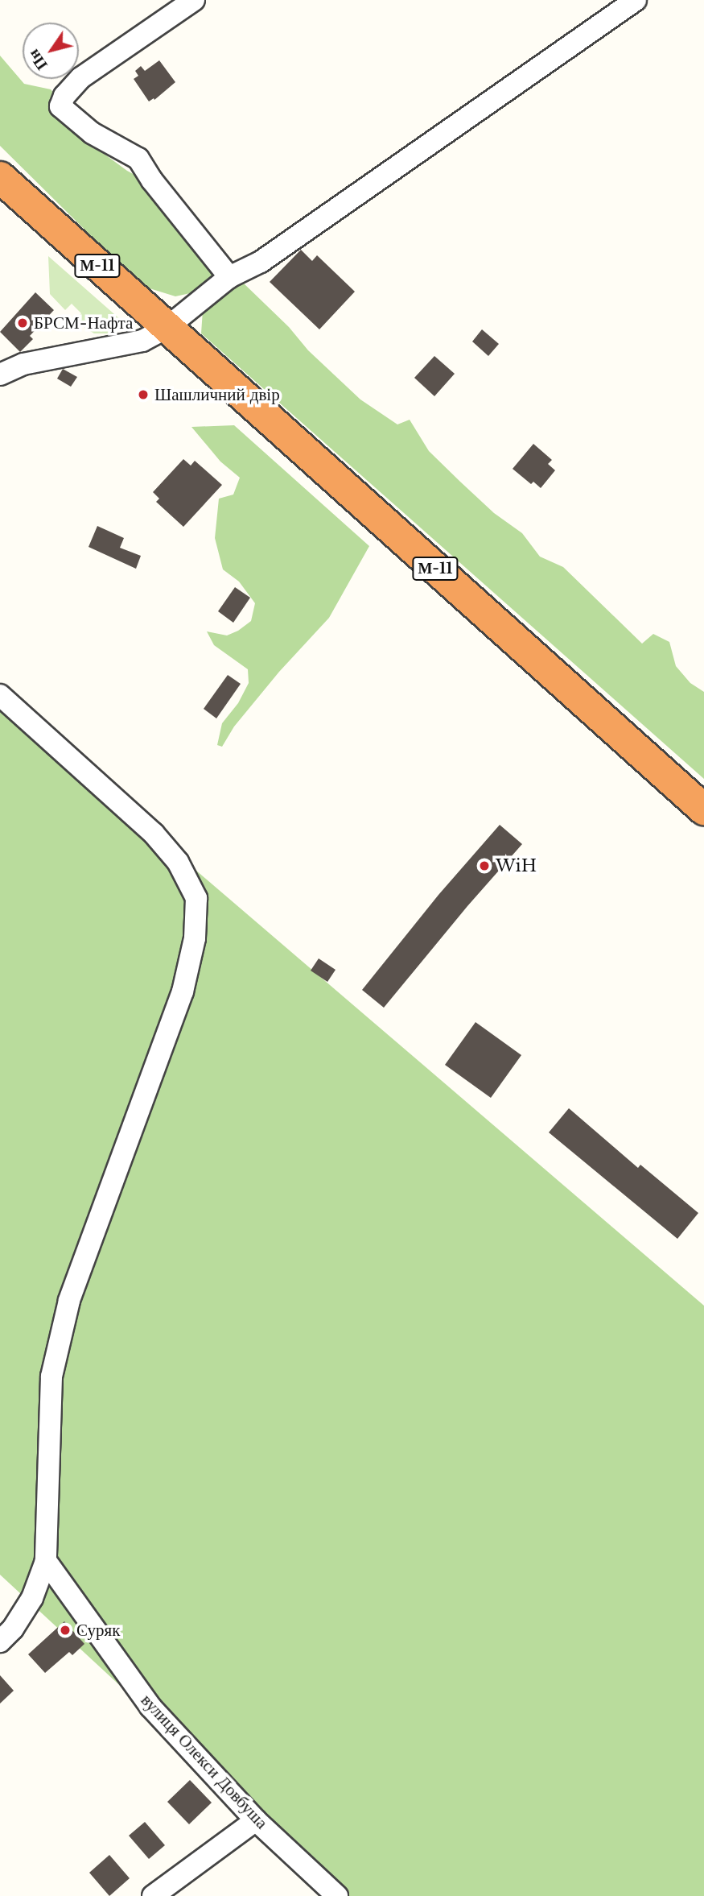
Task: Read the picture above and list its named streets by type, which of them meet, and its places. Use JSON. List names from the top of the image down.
{
  "streets": {
    "highway": ["М-11"],
    "street": ["вулиця Олекси Довбуша"]
  },
  "places": [
    "БРСМ-Нафта",
    "Шашличний двір",
    "WiH",
    "Суряк"
  ],
  "north": "bottom left"
}
